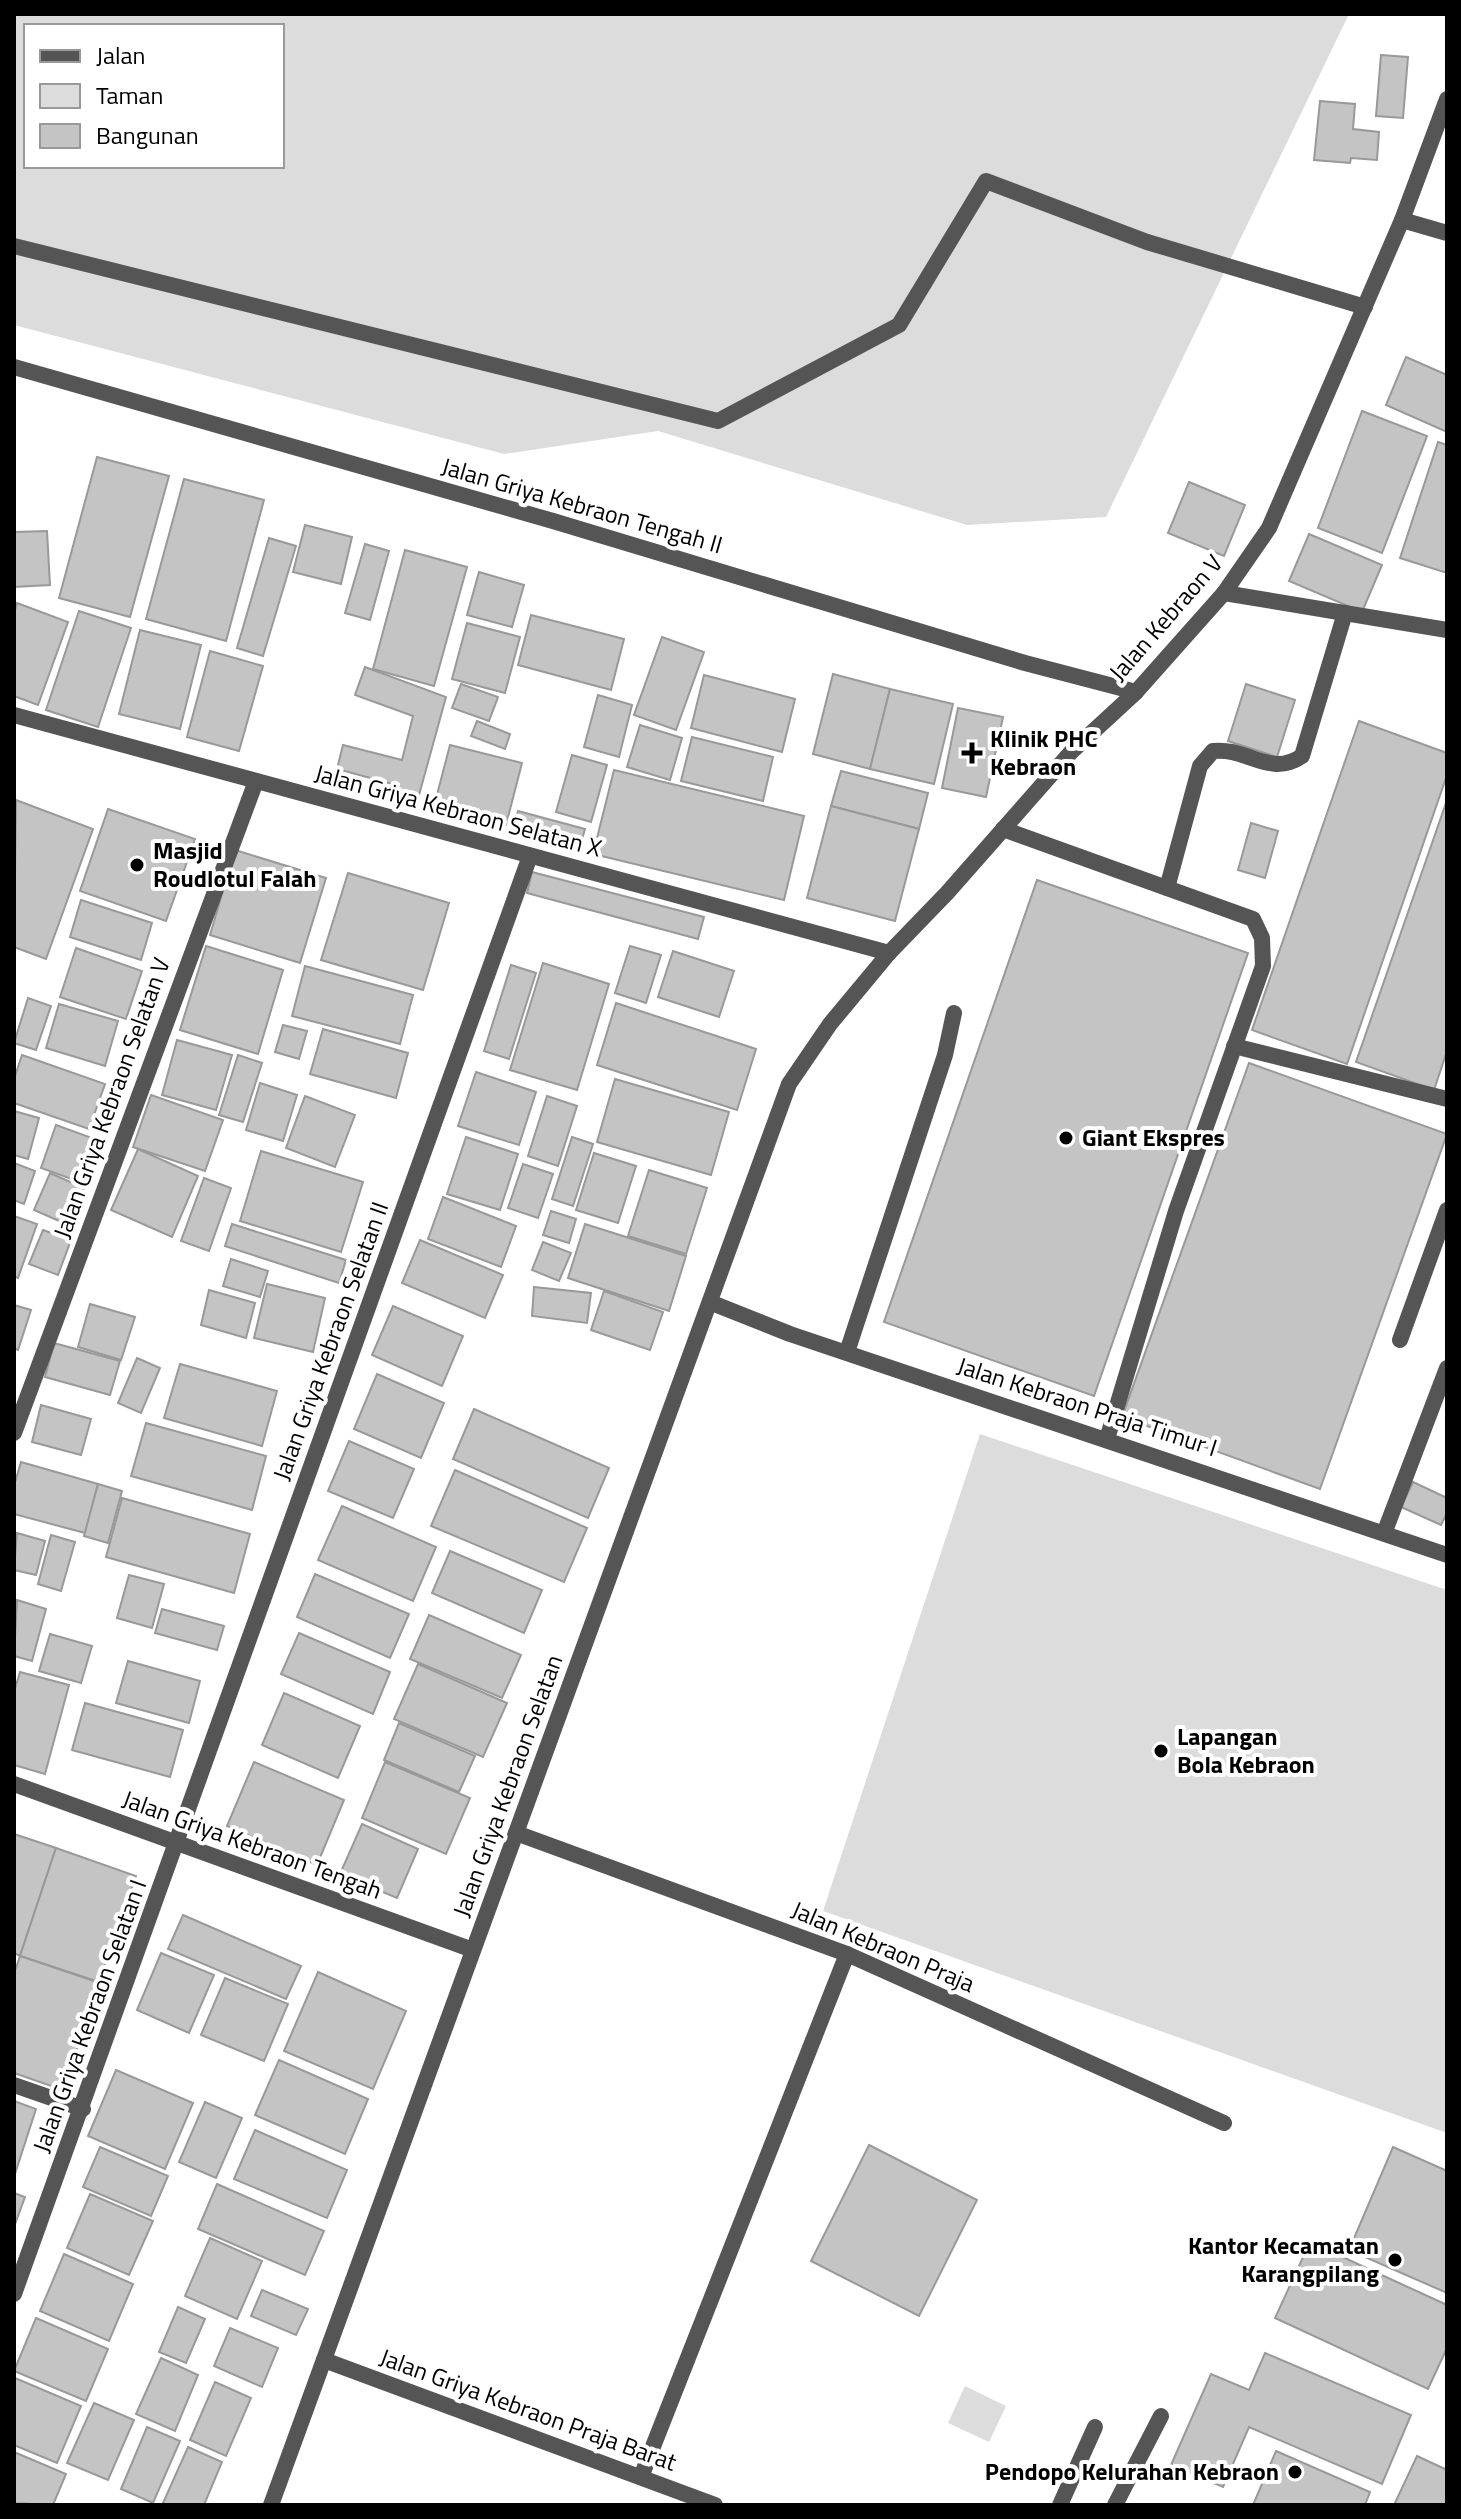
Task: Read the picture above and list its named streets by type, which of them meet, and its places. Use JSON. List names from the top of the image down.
{
  "streets": {
    "street": [
      "Jalan Griya Kebraon Tengah II",
      "Jalan Kebraon V",
      "Jalan Griya Kebraon Selatan X",
      "Jalan Griya Kebraon Selatan V",
      "Jalan Griya Kebraon Selatan II",
      "Jalan Kebraon Praja Timur I",
      "Jalan Griya Kebraon Selatan",
      "Jalan Griya Kebraon Tengah",
      "Jalan Kebraon Praja",
      "Jalan Griya Kebraon Selatan I",
      "Jalan Griya Kebraon Praja Barat"
    ]
  },
  "crossings": [
    ["Jalan Griya Kebraon Tengah II", "Jalan Kebraon V"],
    ["Jalan Kebraon V", "Jalan Griya Kebraon Selatan X"],
    ["Jalan Kebraon V", "Jalan Griya Kebraon Selatan"],
    ["Jalan Griya Kebraon Selatan X", "Jalan Griya Kebraon Selatan V"],
    ["Jalan Griya Kebraon Selatan X", "Jalan Griya Kebraon Selatan II"],
    ["Jalan Griya Kebraon Selatan II", "Jalan Griya Kebraon Tengah"],
    ["Jalan Griya Kebraon Selatan II", "Jalan Griya Kebraon Selatan I"],
    ["Jalan Kebraon Praja Timur I", "Jalan Griya Kebraon Selatan"],
    ["Jalan Griya Kebraon Selatan", "Jalan Griya Kebraon Tengah"],
    ["Jalan Griya Kebraon Selatan", "Jalan Kebraon Praja"],
    ["Jalan Griya Kebraon Selatan", "Jalan Griya Kebraon Praja Barat"],
    ["Jalan Griya Kebraon Tengah", "Jalan Griya Kebraon Selatan I"]
  ],
  "places": {
    "health": ["Klinik PHC Kebraon"],
    "other": [
      "Masjid Roudlotul Falah",
      "Giant Ekspres",
      "Lapangan Bola Kebraon",
      "Kantor Kecamatan Karangpilang",
      "Pendopo Kelurahan Kebraon"
    ]
  },
  "legend": ["Jalan", "Taman", "Bangunan"]
}
